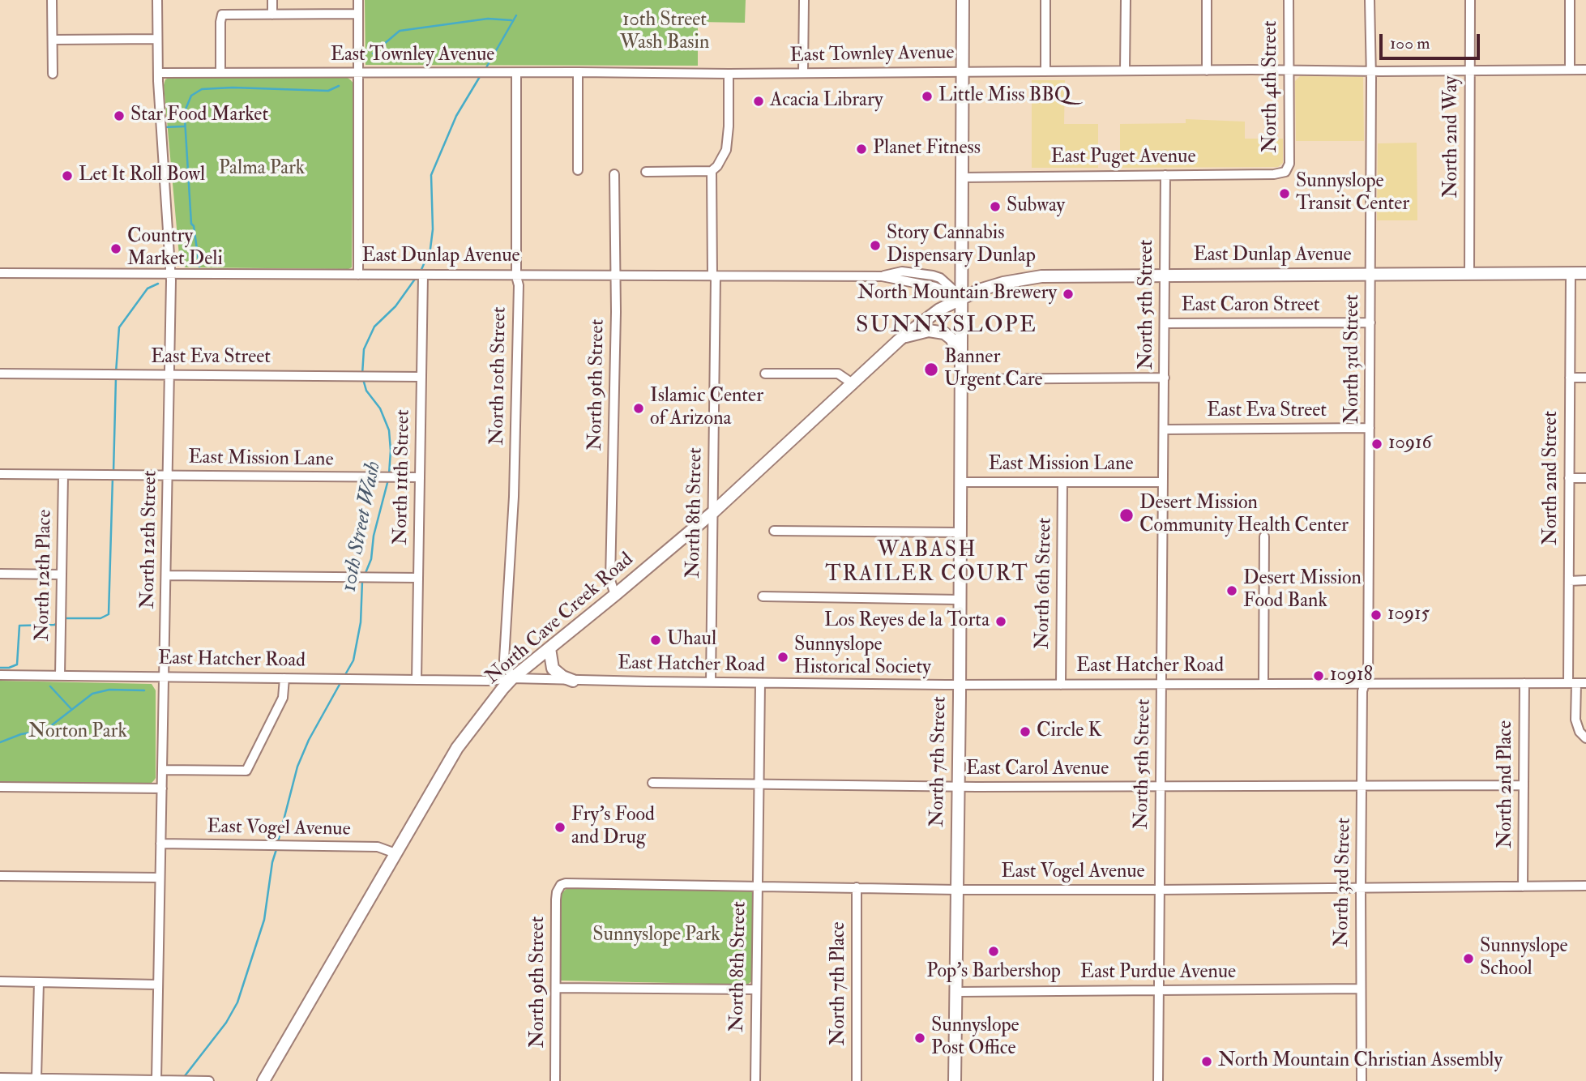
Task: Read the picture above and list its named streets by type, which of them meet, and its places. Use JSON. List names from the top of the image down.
{
  "streets": {
    "main road": ["East Dunlap Avenue", "North Cave Creek Road", "North 7th Street"],
    "street": [
      "East Townley Avenue",
      "North 4th Street",
      "North 2nd Way",
      "East Puget Avenue",
      "North 5th Street",
      "East Caron Street",
      "East Eva Street",
      "North 3rd Street",
      "North 10th Street",
      "North 9th Street",
      "East Mission Lane",
      "North 11th Street",
      "North 2nd Street",
      "North 8th Street",
      "North 12th Street",
      "North 12th Place",
      "North 6th Street",
      "East Hatcher Road",
      "East Carol Avenue",
      "North 2nd Place",
      "East Vogel Avenue",
      "East Purdue Avenue",
      "North 7th Place"
    ]
  },
  "crossings": [
    ["East Townley Avenue", "North 4th Street"],
    ["East Townley Avenue", "North 2nd Way"],
    ["East Townley Avenue", "North 3rd Street"],
    ["East Townley Avenue", "North 10th Street"],
    ["East Townley Avenue", "North 12th Street"],
    ["East Townley Avenue", "North 7th Street"],
    ["North 4th Street", "East Puget Avenue"],
    ["North 2nd Way", "East Dunlap Avenue"],
    ["East Puget Avenue", "North 5th Street"],
    ["East Puget Avenue", "North 7th Street"],
    ["East Dunlap Avenue", "North 5th Street"],
    ["East Dunlap Avenue", "North 3rd Street"],
    ["East Dunlap Avenue", "North 10th Street"],
    ["East Dunlap Avenue", "North 9th Street"],
    ["East Dunlap Avenue", "North 11th Street"],
    ["East Dunlap Avenue", "North 2nd Street"],
    ["East Dunlap Avenue", "North 8th Street"],
    ["East Dunlap Avenue", "North 12th Street"],
    ["East Dunlap Avenue", "North Cave Creek Road"],
    ["East Dunlap Avenue", "North 7th Street"],
    ["North 5th Street", "East Caron Street"],
    ["North 5th Street", "East Eva Street"],
    ["North 5th Street", "East Mission Lane"],
    ["North 5th Street", "East Hatcher Road"],
    ["North 5th Street", "East Carol Avenue"],
    ["North 5th Street", "East Vogel Avenue"],
    ["North 5th Street", "East Purdue Avenue"],
    ["East Caron Street", "North 3rd Street"],
    ["East Eva Street", "North 3rd Street"],
    ["East Eva Street", "North 11th Street"],
    ["East Eva Street", "North 12th Street"],
    ["North 3rd Street", "East Hatcher Road"],
    ["North 3rd Street", "East Carol Avenue"],
    ["North 3rd Street", "East Vogel Avenue"],
    ["North 3rd Street", "East Purdue Avenue"],
    ["North 10th Street", "North Cave Creek Road"],
    ["North 10th Street", "East Hatcher Road"],
    ["North 9th Street", "North Cave Creek Road"],
    ["North 9th Street", "East Vogel Avenue"],
    ["East Mission Lane", "North 11th Street"],
    ["East Mission Lane", "North 12th Street"],
    ["East Mission Lane", "North 12th Place"],
    ["East Mission Lane", "North 6th Street"],
    ["East Mission Lane", "North 7th Street"],
    ["North 11th Street", "East Hatcher Road"],
    ["North 2nd Street", "East Hatcher Road"],
    ["North 8th Street", "North Cave Creek Road"],
    ["North 8th Street", "East Hatcher Road"],
    ["North 8th Street", "East Carol Avenue"],
    ["North 8th Street", "East Vogel Avenue"],
    ["North 12th Street", "East Hatcher Road"],
    ["North 12th Street", "East Vogel Avenue"],
    ["North 12th Place", "East Hatcher Road"],
    ["North 6th Street", "East Hatcher Road"],
    ["North Cave Creek Road", "East Hatcher Road"],
    ["North Cave Creek Road", "North 7th Street"],
    ["North Cave Creek Road", "East Vogel Avenue"],
    ["East Hatcher Road", "North 7th Street"],
    ["East Hatcher Road", "North 2nd Place"],
    ["North 7th Street", "East Carol Avenue"],
    ["North 7th Street", "East Vogel Avenue"],
    ["North 7th Street", "East Purdue Avenue"],
    ["East Carol Avenue", "North 2nd Place"],
    ["North 2nd Place", "East Vogel Avenue"],
    ["East Vogel Avenue", "North 7th Place"]
  ],
  "districts": ["SUNNYSLOPE", "WABASH TRAILER COURT"],
  "water": ["10th Street Wash"],
  "parks": [
    "10th Street Wash Basin",
    "Palma Park",
    "Norton Park",
    "Sunnyslope Park"
  ],
  "places": [
    "Little Miss BBQ",
    "Acacia Library",
    "Star Food Market",
    "Planet Fitness",
    "Let It Roll Bowl",
    "Sunnyslope Transit Center",
    "Subway",
    "Story Cannabis Dispensary Dunlap",
    "Country Market Deli",
    "North Mountain Brewery",
    "Banner Urgent Care",
    "Islamic Center of Arizona",
    "10916",
    "Desert Mission Community Health Center",
    "Desert Mission Food Bank",
    "10915",
    "Los Reyes de la Torta",
    "Uhaul",
    "Sunnyslope Historical Society",
    "10918",
    "Circle K",
    "Fry's Food and Drug",
    "Pop's Barbershop",
    "Sunnyslope School",
    "Sunnyslope Post Office",
    "North Mountain Christian Assembly"
  ],
  "scale_bar": "100 m"
}
